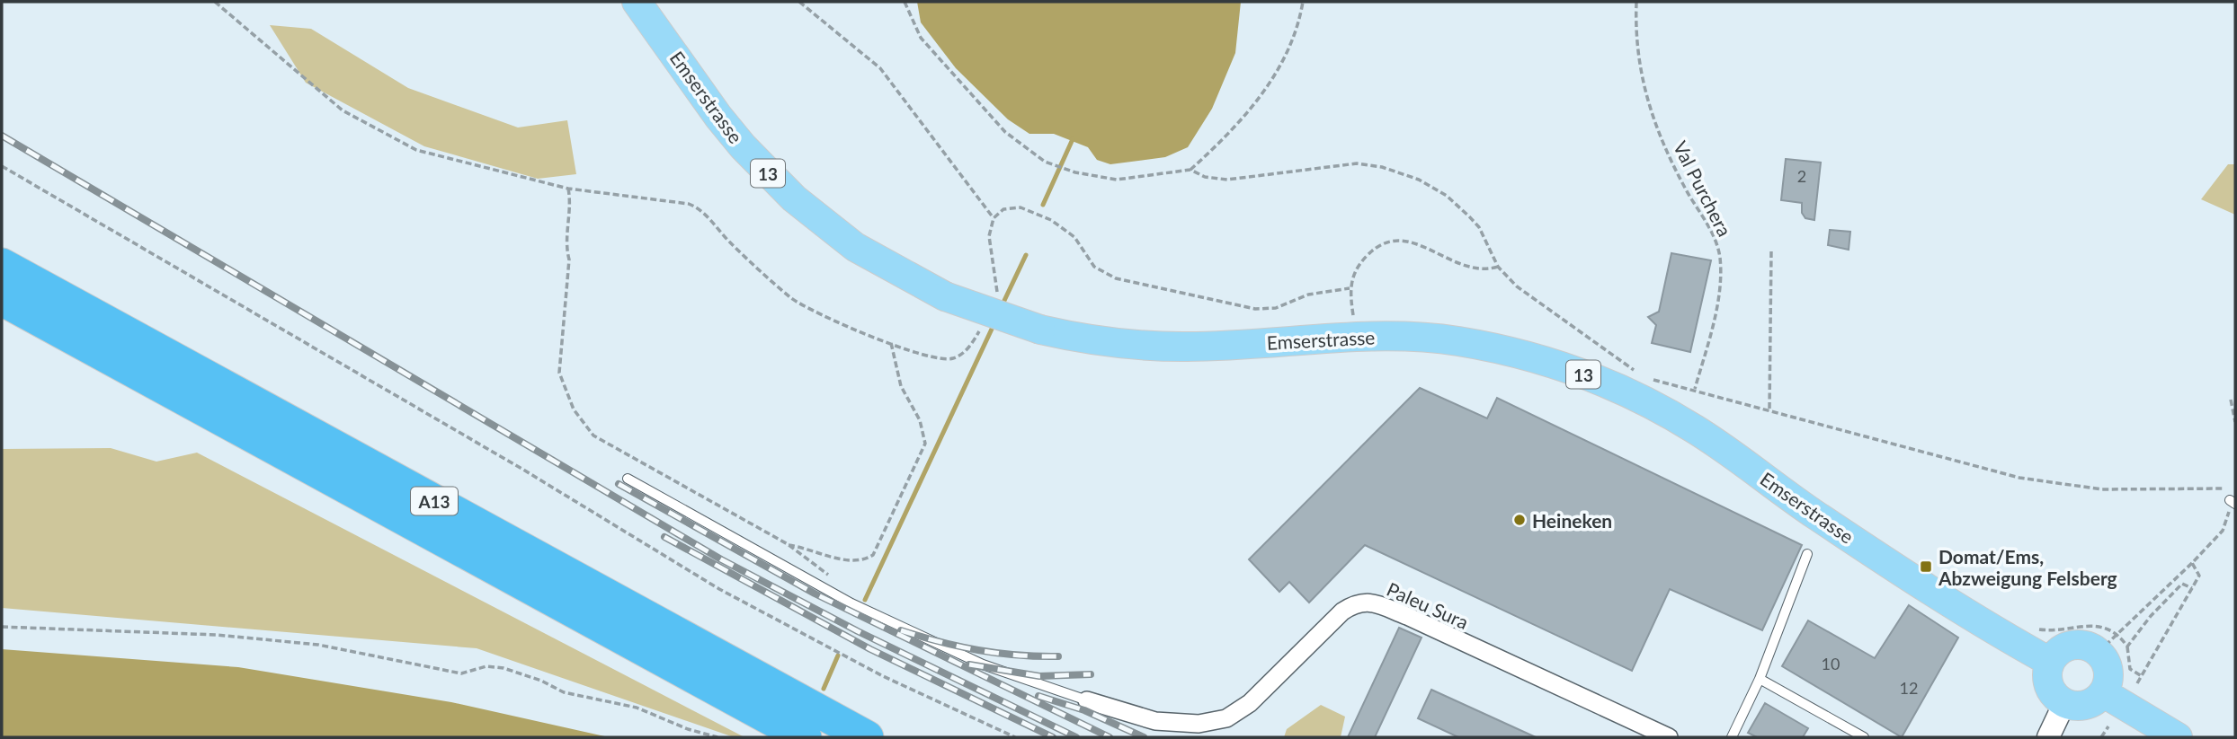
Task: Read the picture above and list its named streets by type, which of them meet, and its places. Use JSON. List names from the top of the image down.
{
  "streets": {
    "highway": ["A13"],
    "main road": ["Emserstrasse", "13"],
    "street": ["Paleu Sura"],
    "path": ["Val Purchera"]
  },
  "places": {
    "other": ["Heineken"],
    "transit": ["Domat/Ems, Abzweigung Felsberg"]
  },
  "house_numbers": ["2", "10", "12"]
}
